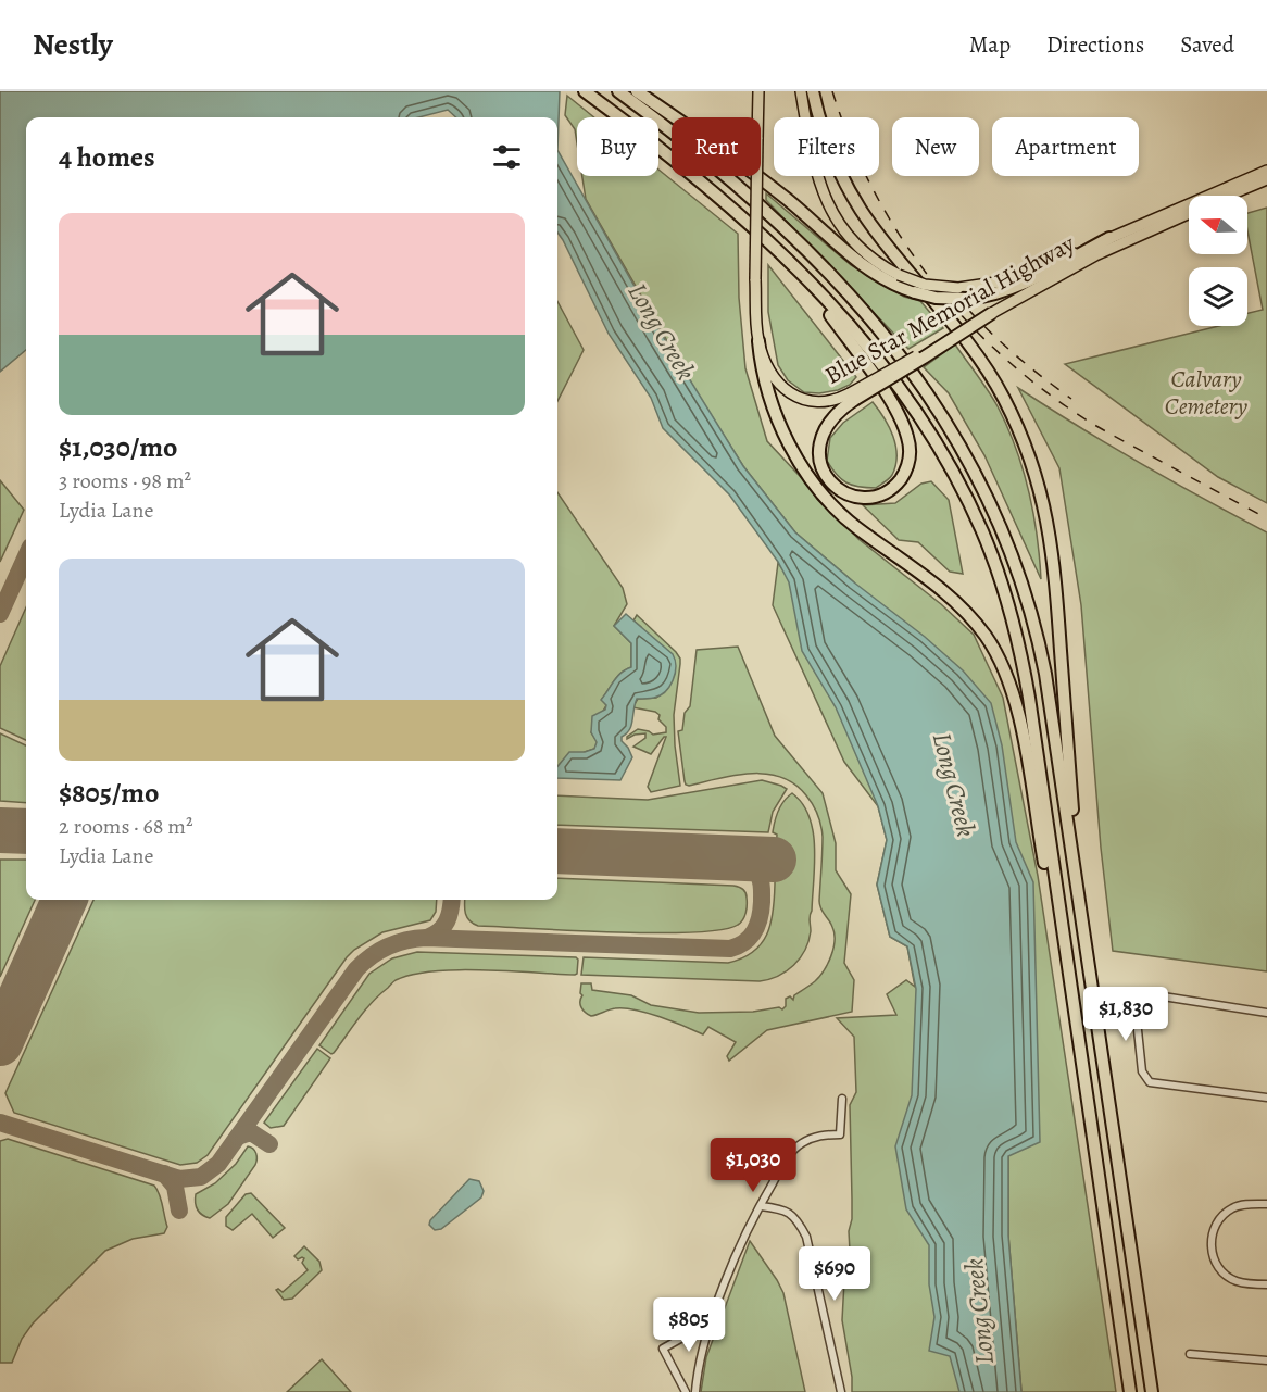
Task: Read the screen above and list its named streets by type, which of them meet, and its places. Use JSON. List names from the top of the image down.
{
  "streets": {
    "main road": ["Blue Star Memorial Highway"]
  },
  "water": ["Long Creek"],
  "parks": ["Calvary Cemetery"],
  "north": "left",
  "page": {
    "header": "Nestly",
    "nav": ["Map", "Directions", "Saved"],
    "chip": [
      "Buy",
      "Rent",
      "Filters",
      "New",
      "Apartment"
    ],
    "heading": "4 homes",
    "list": [
      {
        "name": "$1,030/mo",
        "note": "3 rooms · 98 m² · Lydia Lane"
      },
      {
        "name": "$805/mo",
        "note": "2 rooms · 68 m² · Lydia Lane"
      }
    ],
    "price": [
      "$1,830",
      "$1,030",
      "$690",
      "$805"
    ]
  }
}
